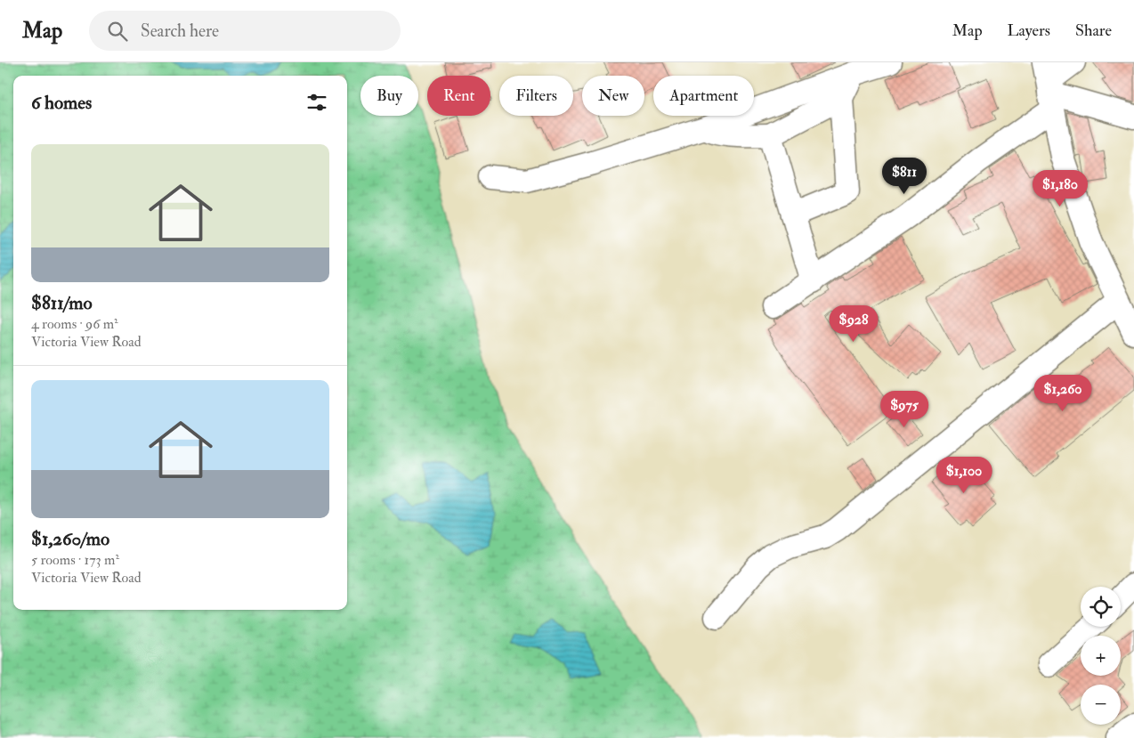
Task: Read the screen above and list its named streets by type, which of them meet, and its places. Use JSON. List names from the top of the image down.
{
  "page": {
    "header": "Map",
    "search": "Search here",
    "nav": ["Map", "Layers", "Share"],
    "chip": [
      "Buy",
      "Rent",
      "Filters",
      "New",
      "Apartment"
    ],
    "heading": "6 homes",
    "list": [
      {
        "name": "$811/mo",
        "note": "4 rooms · 96 m² · Victoria View Road"
      },
      {
        "name": "$1,260/mo",
        "note": "5 rooms · 173 m² · Victoria View Road"
      }
    ],
    "price": [
      "$811",
      "$1,180",
      "$928",
      "$1,260",
      "$975",
      "$1,100"
    ],
    "map_buttons": ["+", "−"]
  }
}
